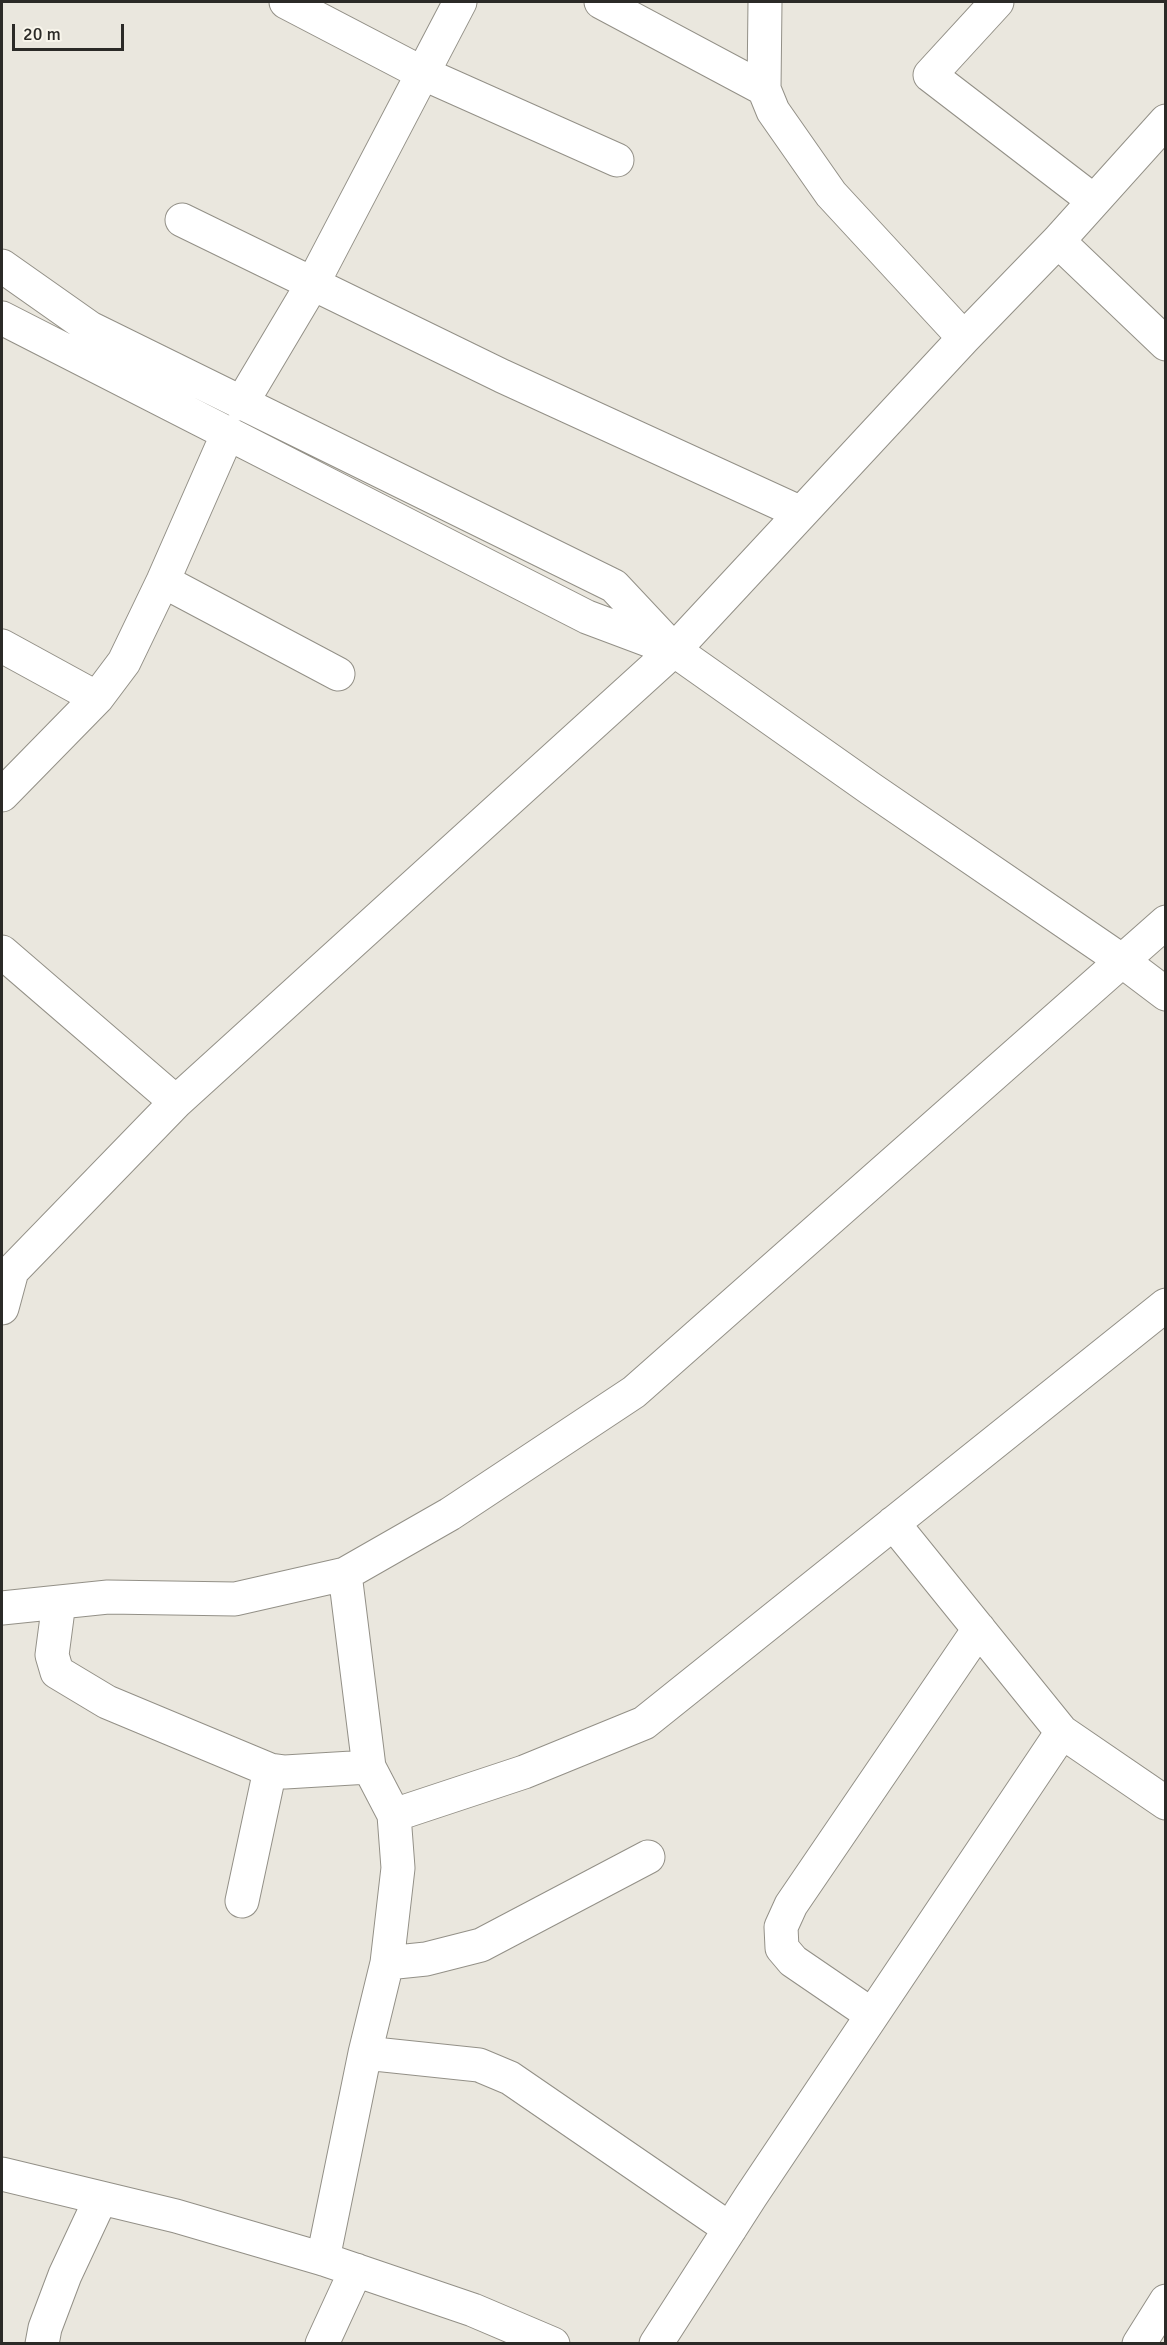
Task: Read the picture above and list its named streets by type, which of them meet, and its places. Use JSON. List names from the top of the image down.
{
  "scale_bar": "20 m"
}
